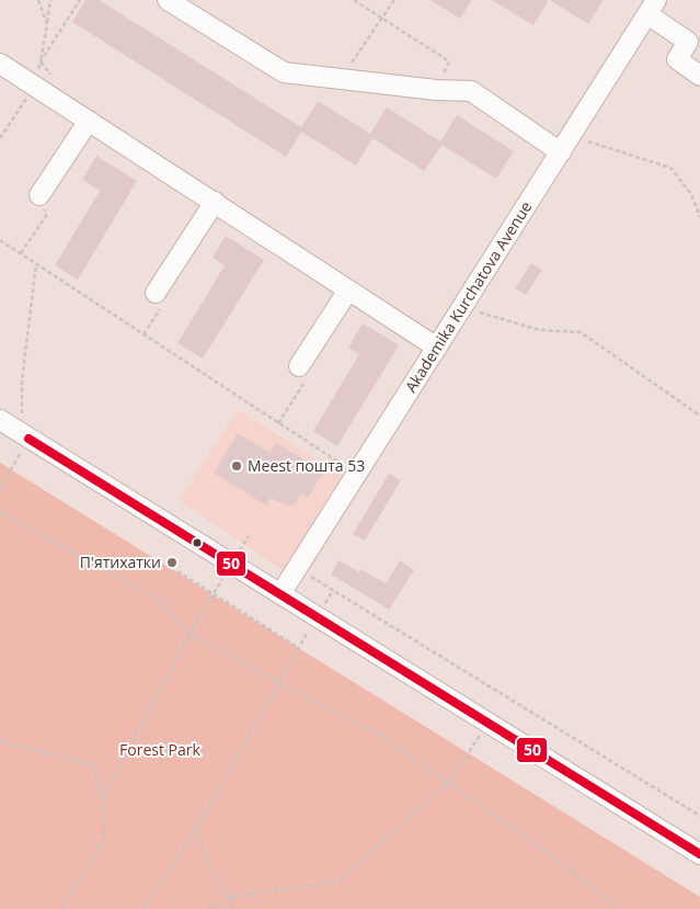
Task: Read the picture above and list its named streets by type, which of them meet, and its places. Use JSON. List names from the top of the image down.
{
  "streets": {
    "street": ["Akademika Kurchatova Avenue"]
  },
  "parks": ["Forest Park"],
  "places": ["Meest пошта 53", "П'ятихатки"],
  "lines": ["transit line 50"]
}
